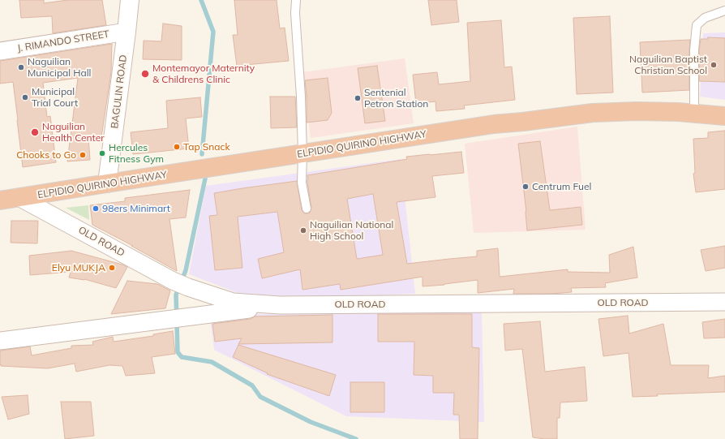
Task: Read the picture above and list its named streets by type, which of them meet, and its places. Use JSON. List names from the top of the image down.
{
  "streets": {
    "highway": ["ELPIDIO QUIRINO HIGHWAY"],
    "main road": ["BAGULIN ROAD"],
    "street": ["J. RIMANDO STREET", "OLD ROAD"]
  },
  "crossings": [
    ["J. RIMANDO STREET", "BAGULIN ROAD"],
    ["BAGULIN ROAD", "ELPIDIO QUIRINO HIGHWAY"],
    ["ELPIDIO QUIRINO HIGHWAY", "OLD ROAD"]
  ],
  "places": [
    "Naguilian Baptist Christian School",
    "Naguilian Municipal Hall",
    "Montemayor Maternity & Childrens Clinic",
    "Municipal Trial Court",
    "Sentenial Petron Station",
    "Naguilian Health Center",
    "Tap Snack",
    "Hercules Fitness Gym",
    "Chooks to Go",
    "Centrum Fuel",
    "98ers Minimart",
    "Naguilian National High School",
    "Elyu MUKJA"
  ]
}
